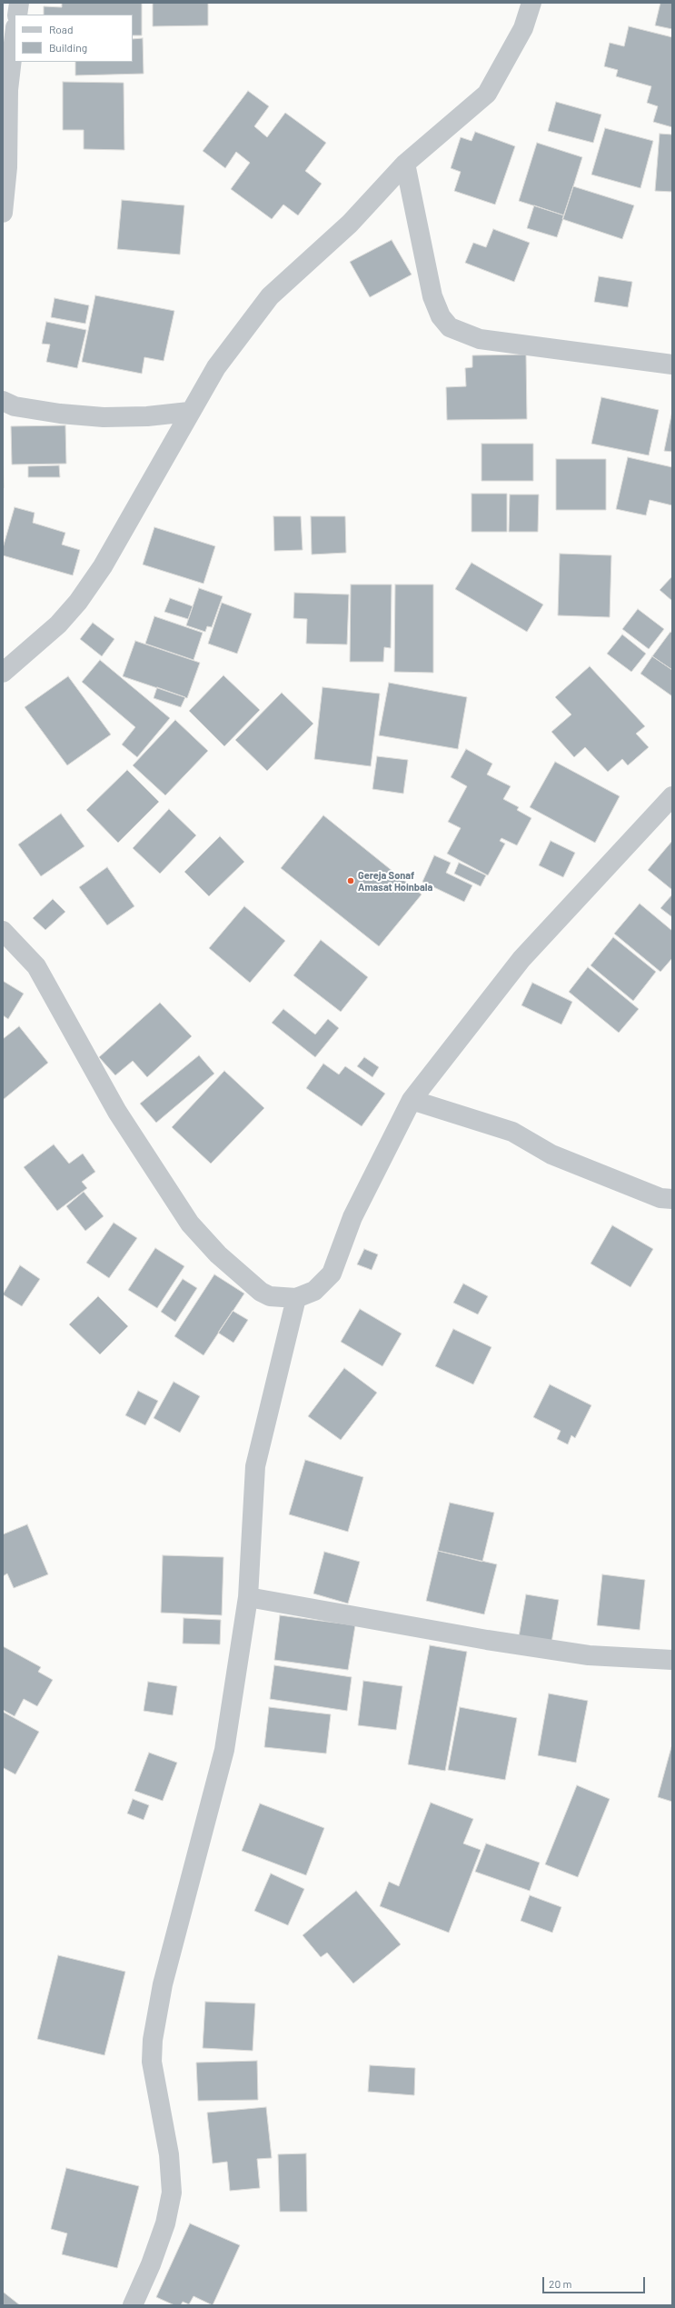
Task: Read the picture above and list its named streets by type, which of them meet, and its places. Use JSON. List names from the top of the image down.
{
  "places": ["Gereja Sonaf Amasat Hoinbala"],
  "legend": ["Road", "Building"],
  "scale_bar": "20 m"
}
